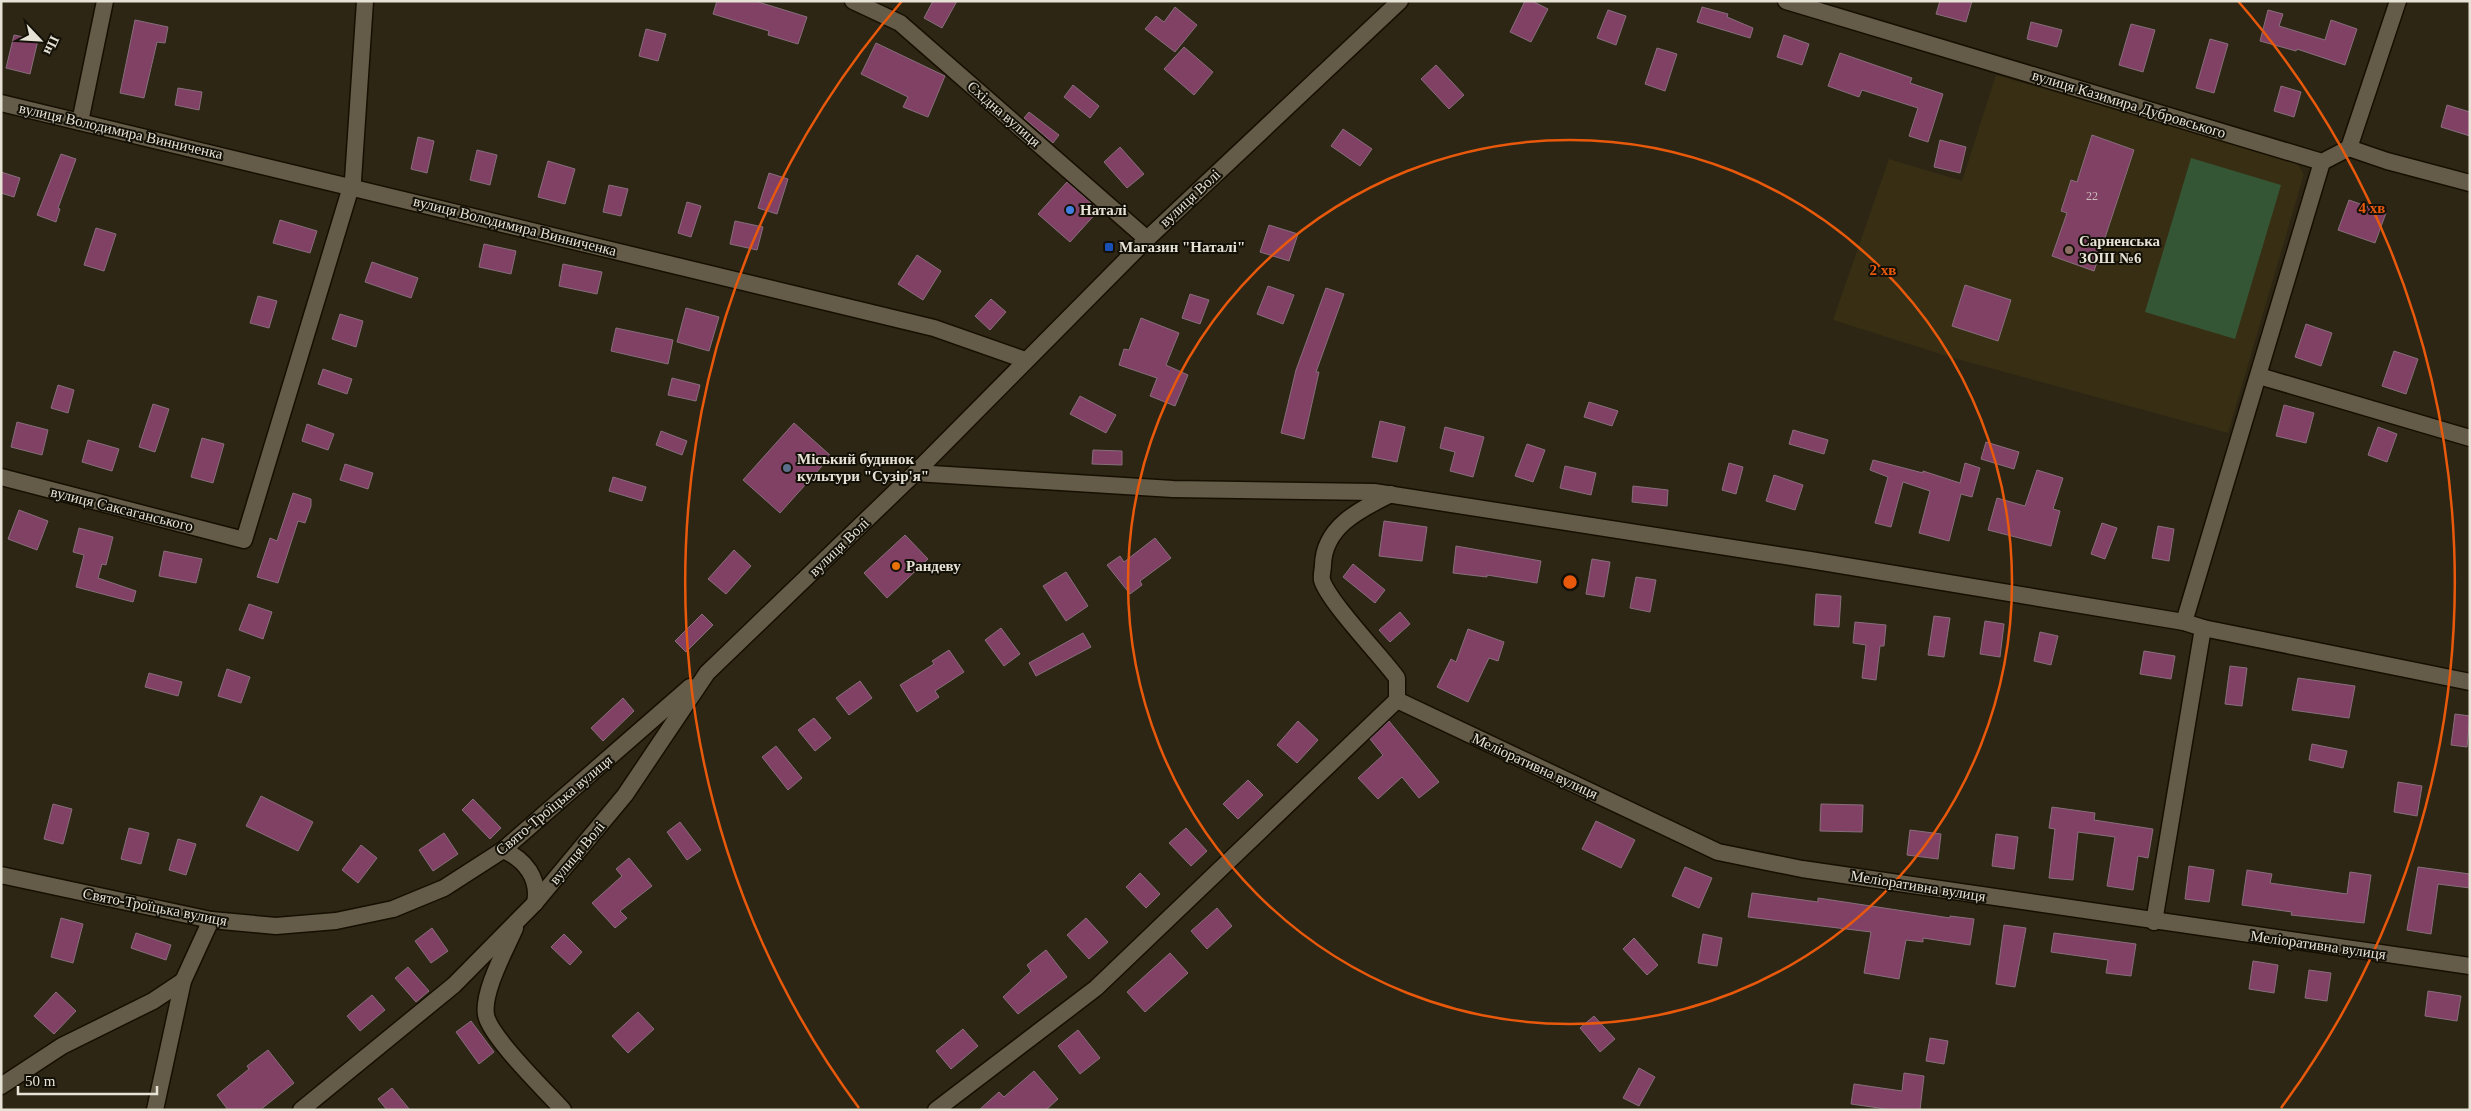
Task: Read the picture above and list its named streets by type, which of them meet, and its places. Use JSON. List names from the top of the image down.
{
  "streets": {
    "street": [
      "вулиця Казимира Дубровського",
      "Східна вулиця",
      "вулиця Володимира Винниченка",
      "вулиця Волі",
      "вулиця Саксаганського",
      "Меліоративна вулиця",
      "Свято-Троїцька вулиця"
    ]
  },
  "crossings": [
    ["Східна вулиця", "вулиця Волі"],
    ["вулиця Володимира Винниченка", "вулиця Волі"],
    ["вулиця Володимира Винниченка", "вулиця Саксаганського"],
    ["вулиця Волі", "Свято-Троїцька вулиця"]
  ],
  "places": {
    "other": [
      "Наталі",
      "Сарненська ЗОШ №6",
      "Міський будинок культури \"Сузір'я\"",
      "Рандеву"
    ],
    "transit": ["Магазин \"Наталі\""]
  },
  "house_numbers": ["22"],
  "scale_bar": "50 m",
  "north": "bottom right",
  "rings": ["4 хв", "2 хв"]
}
